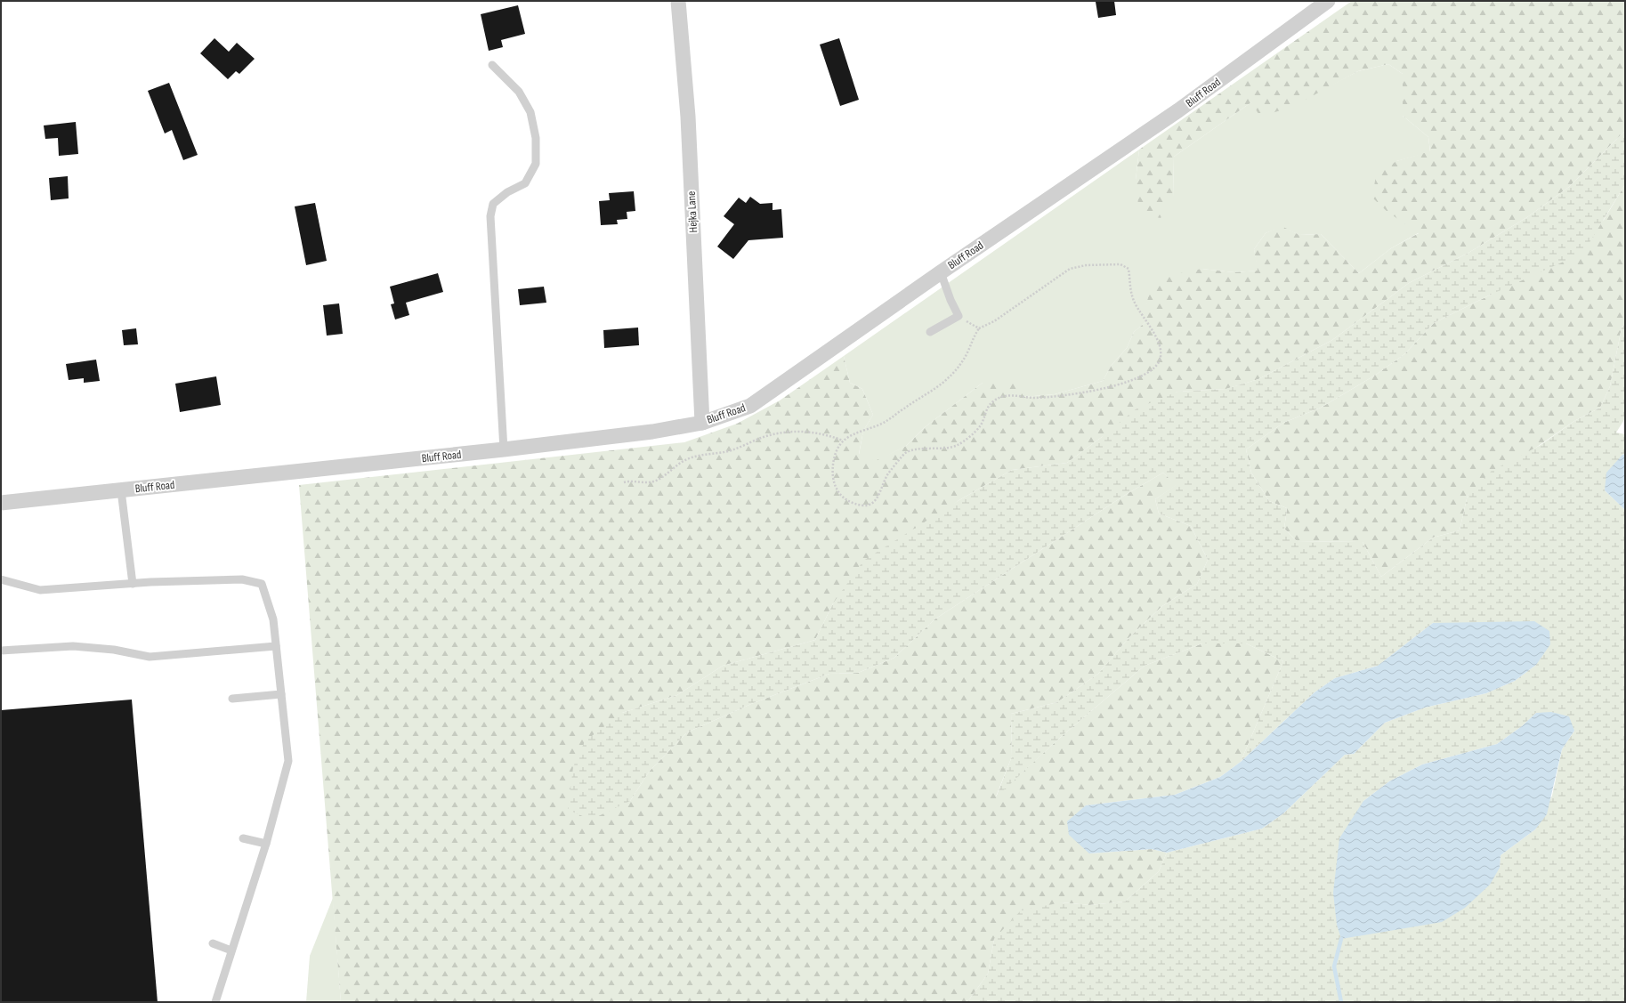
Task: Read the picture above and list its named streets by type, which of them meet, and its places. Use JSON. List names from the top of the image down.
{
  "streets": {
    "street": ["Bluff Road", "Hejka Lane"]
  },
  "crossings": [
    ["Bluff Road", "Hejka Lane"]
  ]
}
